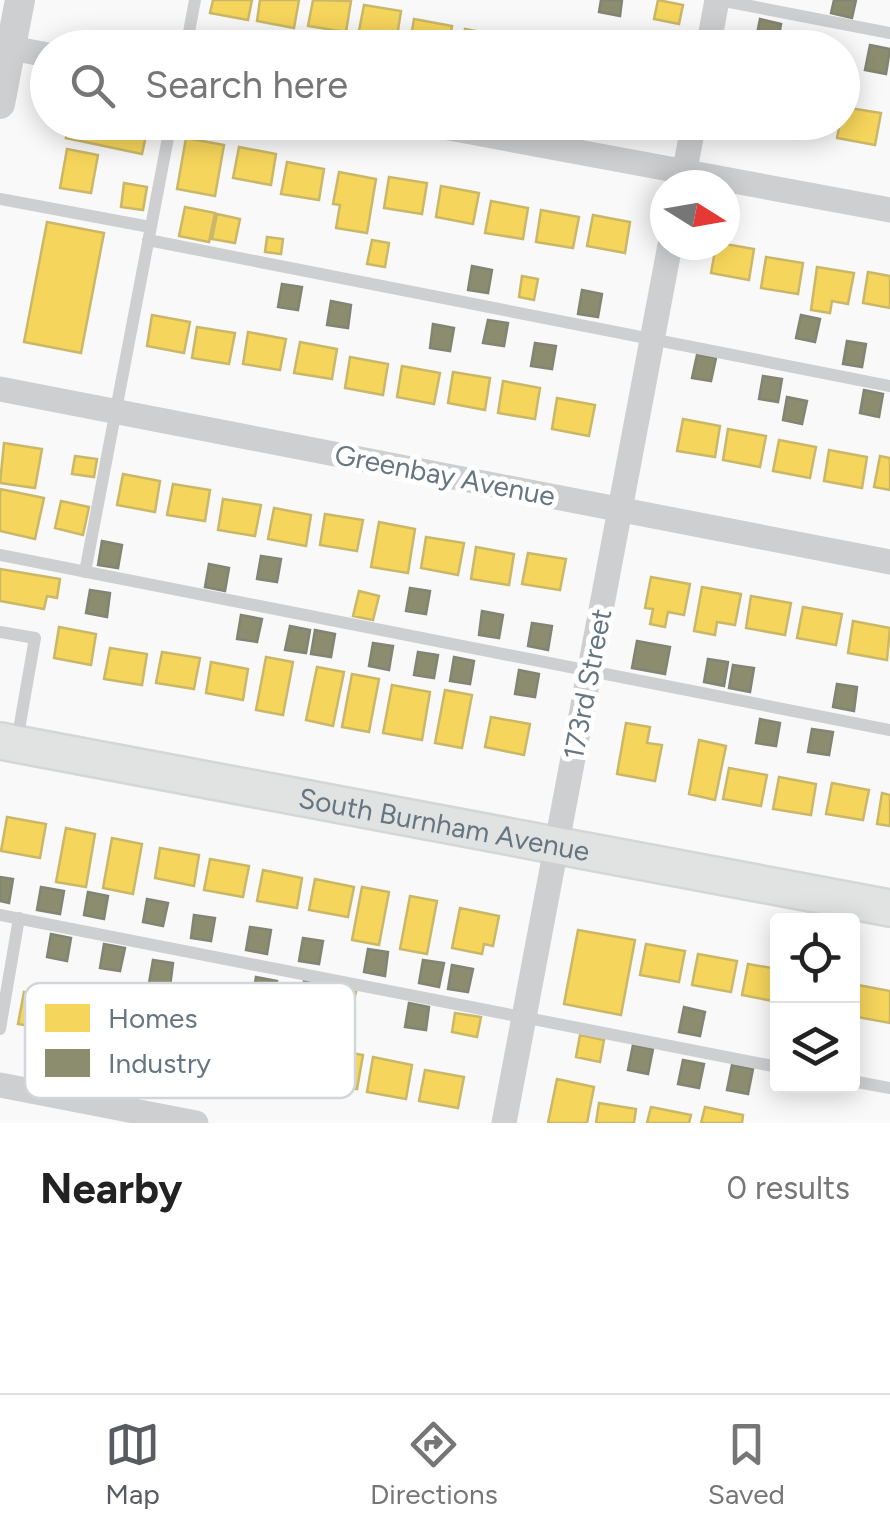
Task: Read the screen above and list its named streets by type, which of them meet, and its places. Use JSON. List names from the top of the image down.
{
  "streets": {
    "main road": ["South Burnham Avenue"],
    "street": ["Greenbay Avenue", "173rd Street"]
  },
  "crossings": [
    ["Greenbay Avenue", "173rd Street"],
    ["173rd Street", "South Burnham Avenue"]
  ],
  "legend": ["Homes", "Industry"],
  "north": "right",
  "page": {
    "search": "Search here",
    "heading": ["Nearby", "0 results"],
    "nav": ["Map", "Directions", "Saved"]
  }
}
